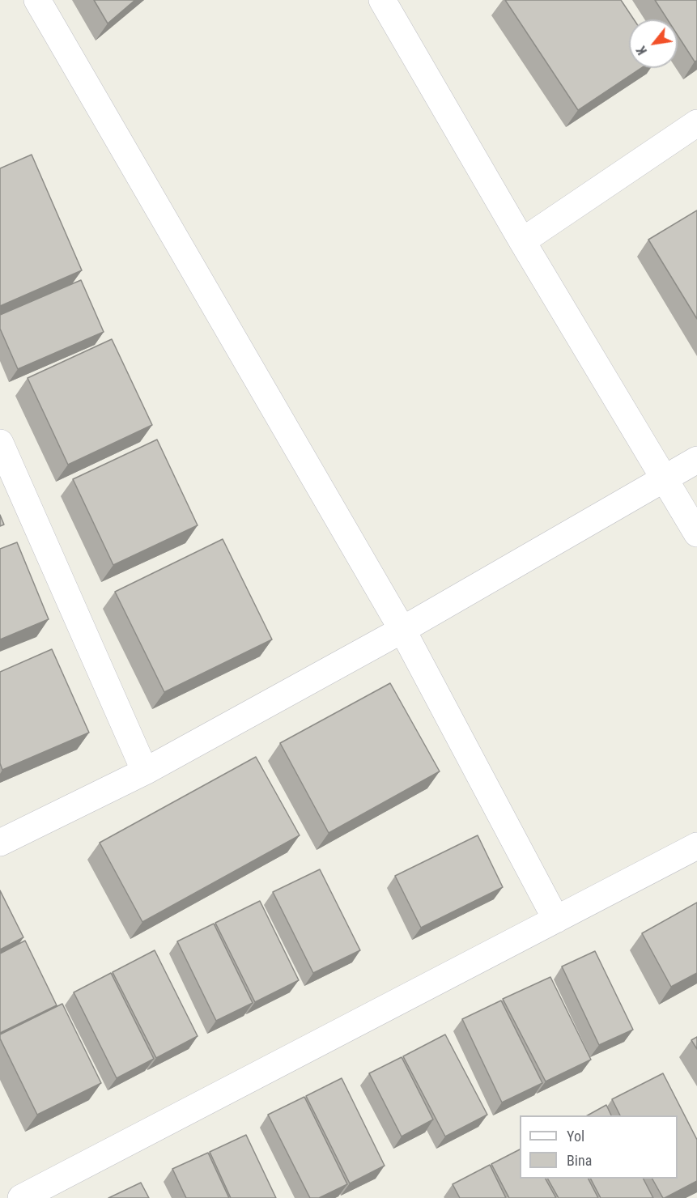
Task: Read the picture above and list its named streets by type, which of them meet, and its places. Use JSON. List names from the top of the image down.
{
  "legend": ["Yol", "Bina"],
  "north": "bottom left"
}
